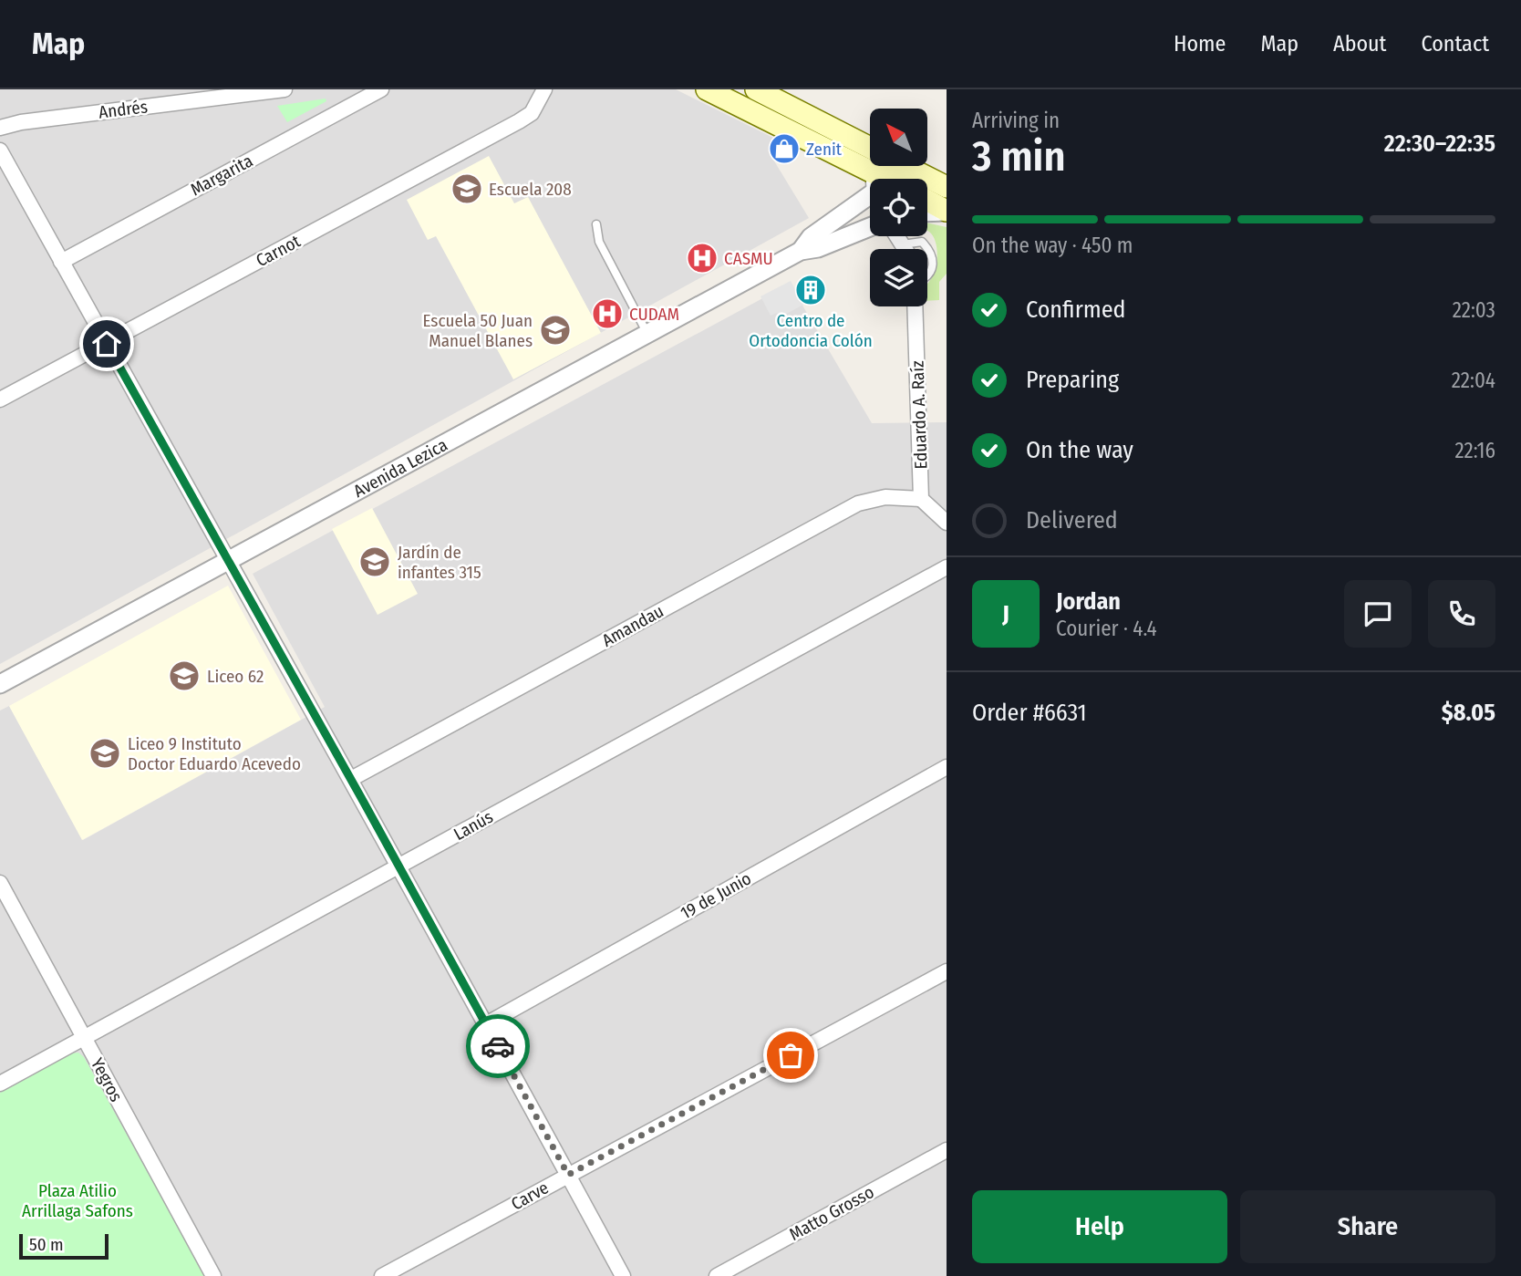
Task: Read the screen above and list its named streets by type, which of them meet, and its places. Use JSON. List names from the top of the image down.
{
  "streets": {
    "street": [
      "Andrés",
      "Margarita",
      "Carnot",
      "Eduardo A. Raíz",
      "Avenida Lezica",
      "Amandau",
      "Lanús",
      "19 de Junio",
      "Yegros",
      "Carve",
      "Matto Grosso"
    ]
  },
  "crossings": [
    ["Eduardo A. Raíz", "Amandau"],
    ["Lanús", "Yegros"]
  ],
  "parks": ["Plaza Atilio Arrillaga Safons"],
  "places": {
    "shop": ["Zenit"],
    "school or university": [
      "Escuela 208",
      "Escuela 50 Juan Manuel Blanes",
      "Jardín de infantes 315",
      "Liceo 62",
      "Liceo 9 Instituto Doctor Eduardo Acevedo"
    ],
    "hospital": ["CASMU", "CUDAM"],
    "building": ["Centro de Ortodoncia Colón"]
  },
  "scale_bar": "50 m",
  "north": "top left",
  "page": {
    "header": "Map",
    "nav": [
      "Home",
      "Map",
      "About",
      "Contact"
    ],
    "heading": ["3 min", "Arriving in", "22:30–22:35"],
    "panel": [
      "Jordan",
      "Courier · 4.4",
      "Order #6631",
      "$8.05"
    ],
    "bar": "On the way · 450 m",
    "list": [
      ["Confirmed", "22:03"],
      ["Preparing", "22:04"],
      ["On the way", "22:16"],
      "Delivered"
    ],
    "round": "J",
    "buttons": ["Help", "Share"],
    "scale": "50 m"
  }
}
